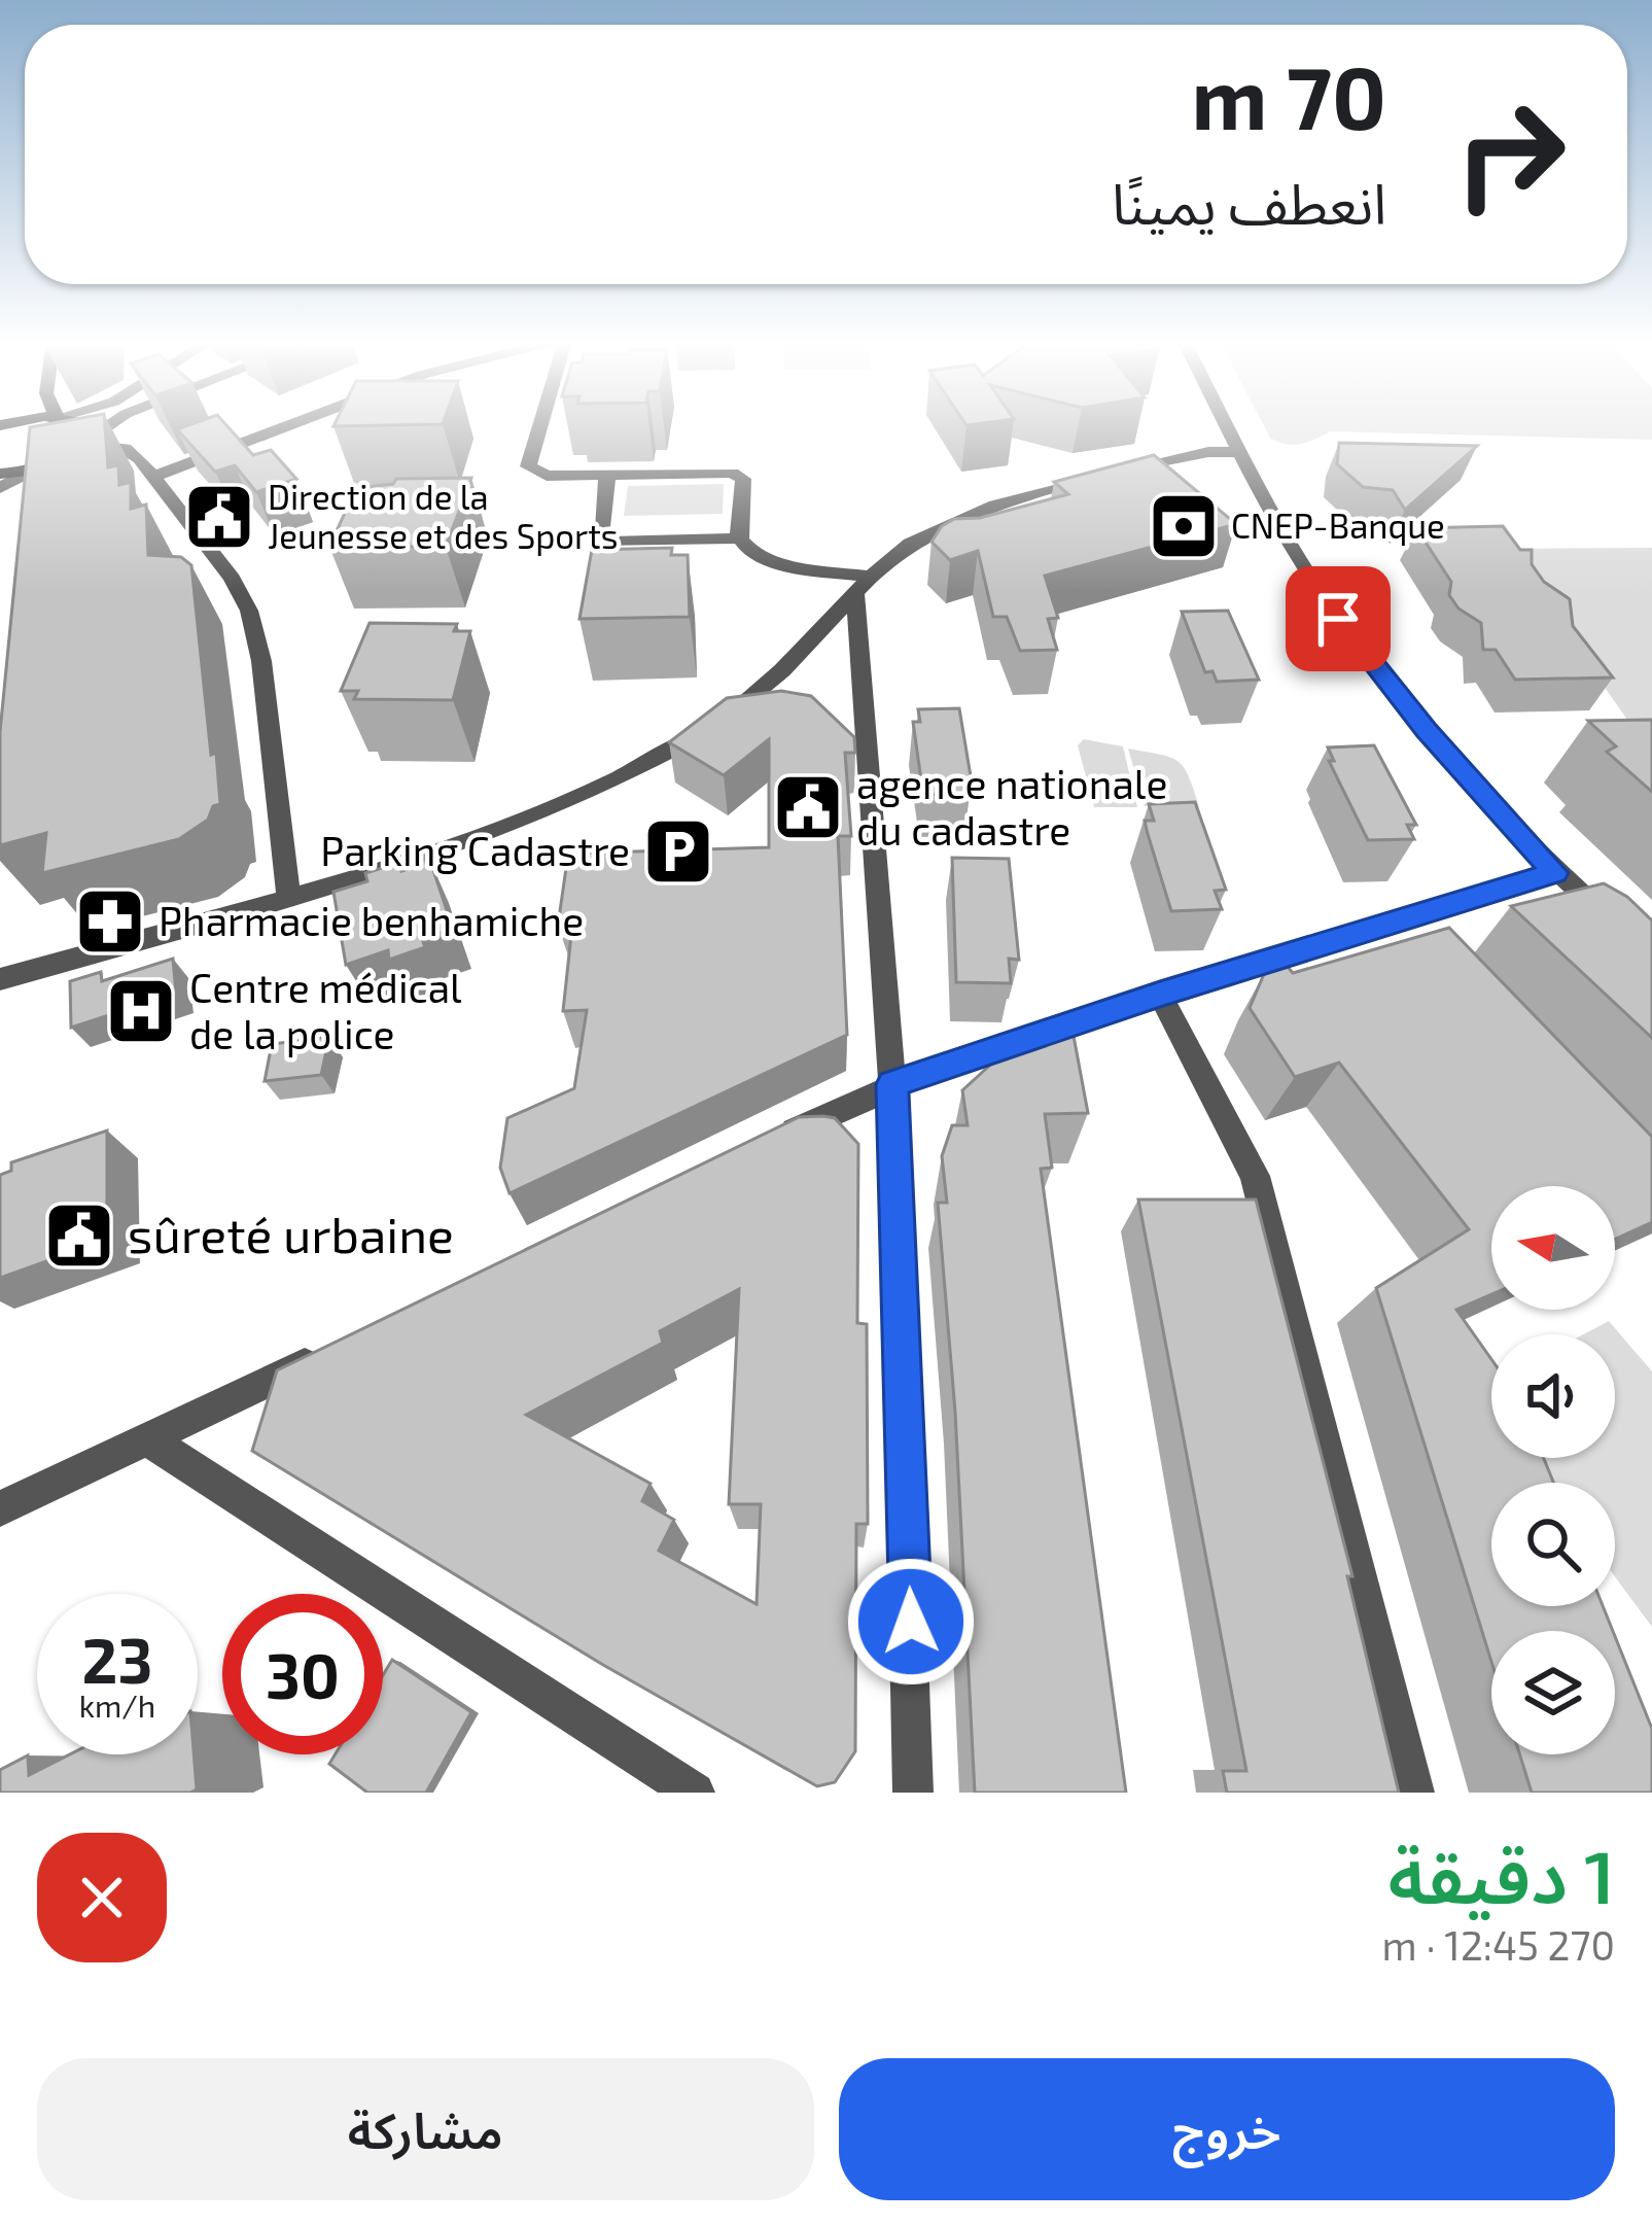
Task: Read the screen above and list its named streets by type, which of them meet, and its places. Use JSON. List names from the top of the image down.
{
  "places": {
    "public building": ["Direction de la Jeunesse et des Sports", "agence nationale du cadastre", "sûreté urbaine"],
    "bank": ["CNEP-Banque"],
    "parking": ["Parking Cadastre"],
    "pharmacy": ["Pharmacie benhamiche"],
    "hospital": ["Centre médical de la police"]
  },
  "north": "left",
  "page": {
    "turn": ["70 m", "انعطف يمينًا"],
    "speed": "23 km/h",
    "limit": "30",
    "heading": ["1 دقيقة", "270 m · 12:45"],
    "buttons": ["خروج", "مشاركة"]
  }
}
